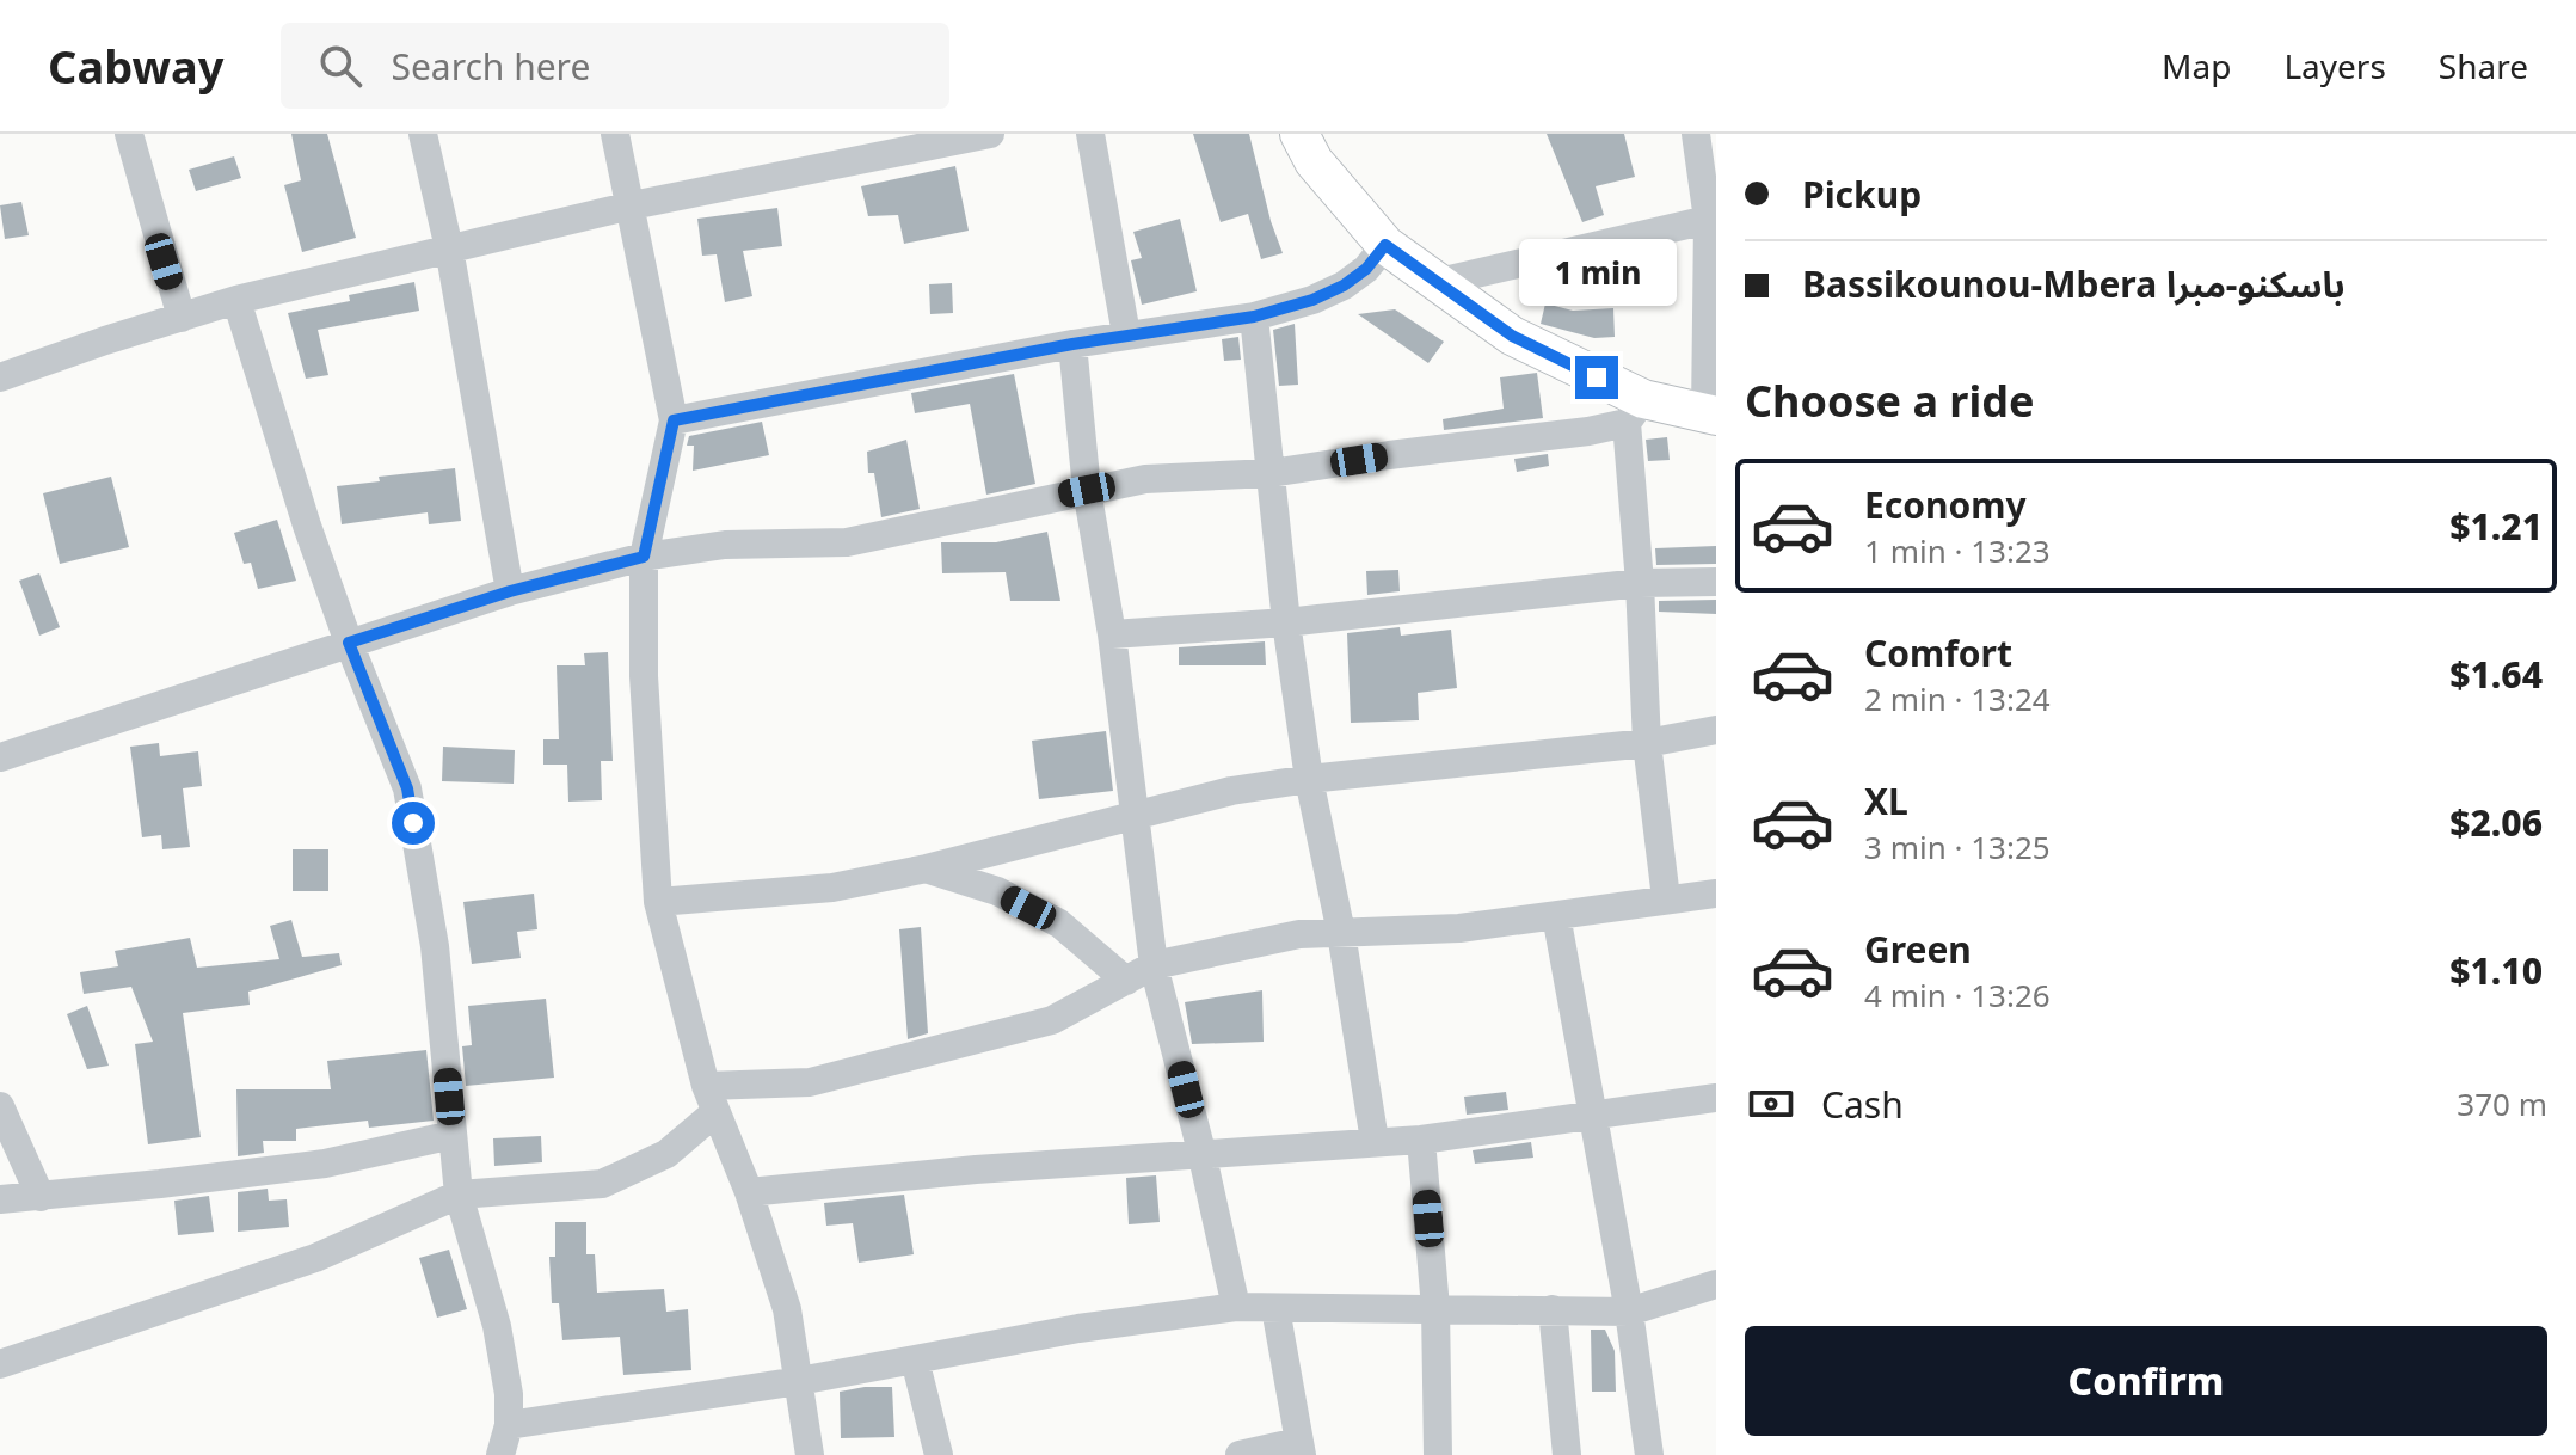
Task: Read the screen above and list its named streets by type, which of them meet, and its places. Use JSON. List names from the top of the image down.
{
  "page": {
    "header": "Cabway",
    "search": "Search here",
    "nav": ["Map", "Layers", "Share"],
    "banner": ["Pickup", "Bassikounou-Mbera باسكنو-مبرا"],
    "bubble": "1 min",
    "heading": "Choose a ride",
    "list": [
      {
        "name": "Economy",
        "note": "1 min · 13:23",
        "value": "$1.21"
      },
      {
        "name": "Comfort",
        "note": "2 min · 13:24",
        "value": "$1.64"
      },
      {
        "name": "XL",
        "note": "3 min · 13:25",
        "value": "$2.06"
      },
      {
        "name": "Green",
        "note": "4 min · 13:26",
        "value": "$1.10"
      }
    ],
    "pay": ["Cash", "370 m"],
    "buttons": "Confirm"
  }
}
